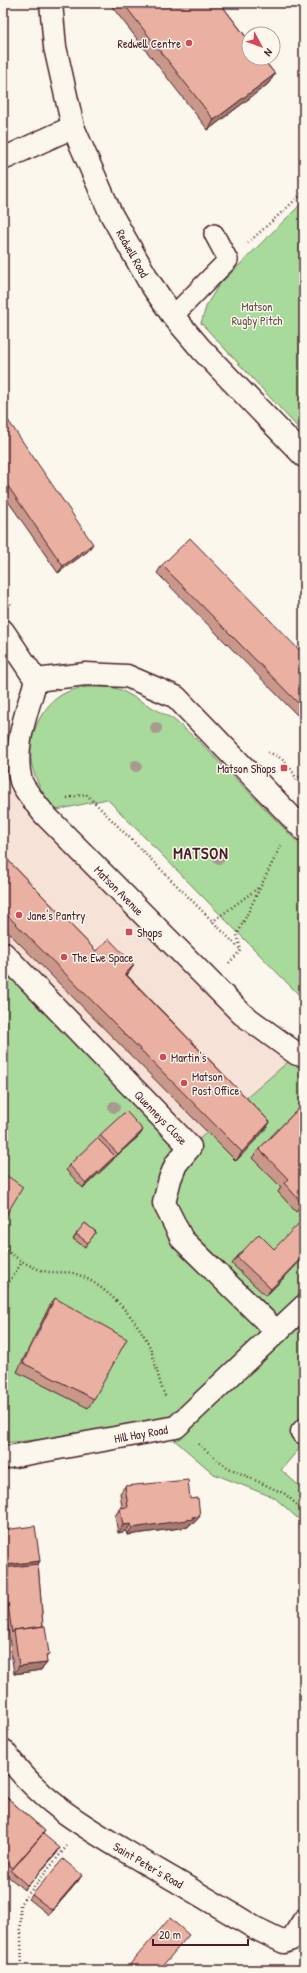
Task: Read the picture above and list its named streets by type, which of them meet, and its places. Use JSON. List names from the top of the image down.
{
  "streets": {
    "street": [
      "Redwell Road",
      "Matson Avenue",
      "Quenneys Close",
      "Hill Hay Road",
      "Saint Peter's Road"
    ]
  },
  "crossings": [
    ["Quenneys Close", "Hill Hay Road"]
  ],
  "districts": ["MATSON"],
  "parks": ["Matson Rugby Pitch"],
  "places": {
    "other": [
      "Redwell Centre",
      "Jane's Pantry",
      "The Ewe Space",
      "Martin's",
      "Matson Post Office"
    ],
    "transit": ["Matson Shops", "Shops"]
  },
  "scale_bar": "20 m",
  "north": "bottom right"
}
